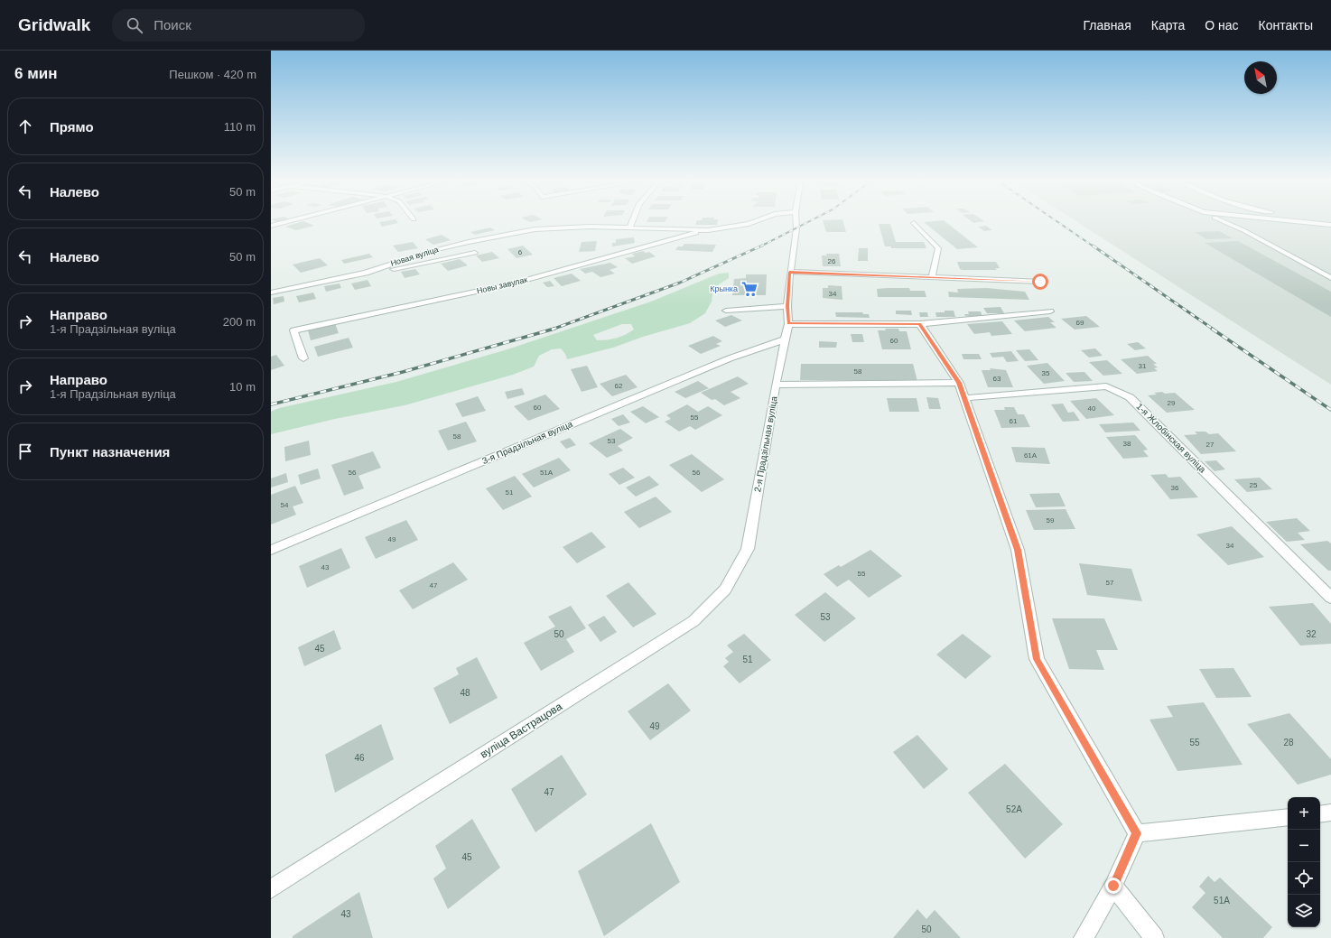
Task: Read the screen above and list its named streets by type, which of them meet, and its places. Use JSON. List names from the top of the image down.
{
  "streets": {
    "street": [
      "Новая вуліца",
      "Новы завулак",
      "1-я Жлобінская вуліца",
      "3-я Прадзільная вуліца",
      "2-я Прадзільная вуліца",
      "вуліца Вастрацова"
    ]
  },
  "crossings": [
    ["Новая вуліца", "Новы завулак"],
    ["3-я Прадзільная вуліца", "2-я Прадзільная вуліца"],
    ["2-я Прадзільная вуліца", "вуліца Вастрацова"]
  ],
  "places": {
    "supermarket": ["Крынка"]
  },
  "house_numbers": [
    "6",
    "26",
    "34",
    "69",
    "60",
    "31",
    "58",
    "35",
    "63",
    "62",
    "29",
    "60",
    "40",
    "55",
    "61",
    "58",
    "53",
    "38",
    "27",
    "61А",
    "56",
    "51А",
    "56",
    "25",
    "36",
    "51",
    "54",
    "59",
    "49",
    "34",
    "43",
    "55",
    "57",
    "47",
    "53",
    "50",
    "32",
    "45",
    "51",
    "48",
    "49",
    "55",
    "28",
    "46",
    "47",
    "52А",
    "45",
    "51А",
    "43",
    "50"
  ],
  "north": "top left",
  "page": {
    "header": "Gridwalk",
    "search": "Поиск",
    "nav": [
      "Главная",
      "Карта",
      "О нас",
      "Контакты"
    ],
    "heading": ["6 мин", "Пешком · 420 m"],
    "list": [
      ["Прямо", "110 m"],
      ["Налево", "50 m"],
      ["Налево", "50 m"],
      ["Направо", "1-я Прадзільная вуліца", "200 m"],
      ["Направо", "1-я Прадзільная вуліца", "10 m"],
      "Пункт назначения"
    ],
    "map_buttons": ["+", "−"]
  }
}
